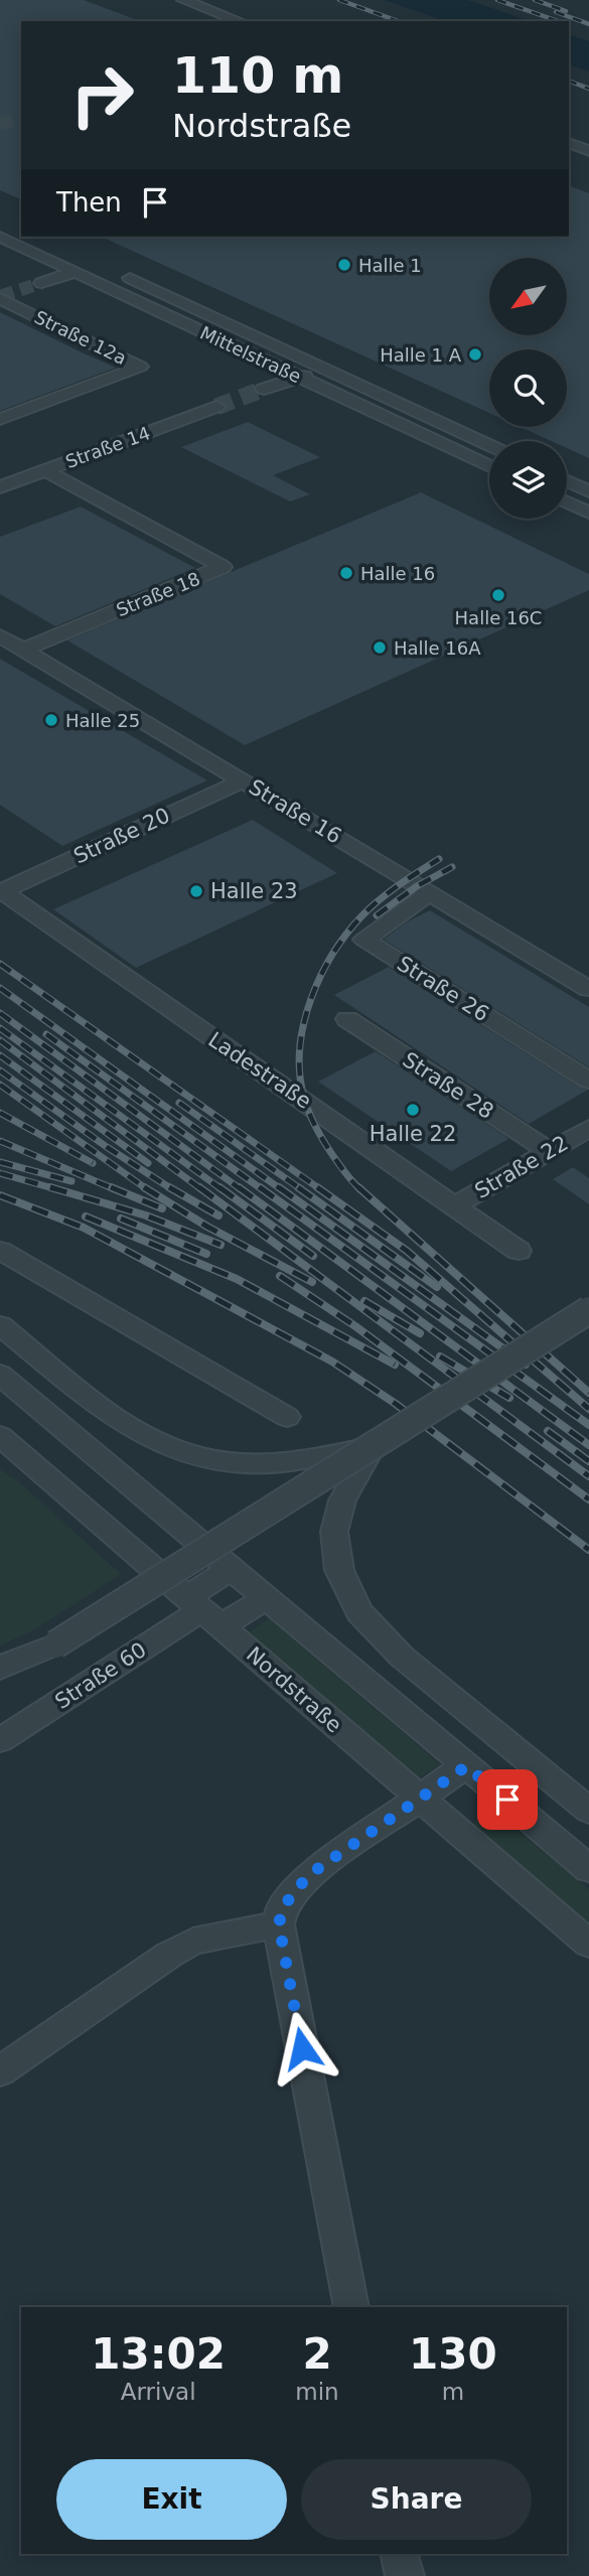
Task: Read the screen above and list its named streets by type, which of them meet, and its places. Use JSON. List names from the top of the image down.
{
  "streets": {
    "street": [
      "Straße 12a",
      "Mittelstraße",
      "Straße 14",
      "Straße 18",
      "Straße 16",
      "Straße 20",
      "Straße 26",
      "Ladestraße",
      "Straße 28",
      "Straße 22",
      "Straße 60",
      "Nordstraße"
    ]
  },
  "crossings": [
    ["Straße 14", "Straße 18"],
    ["Straße 18", "Straße 16"],
    ["Straße 16", "Straße 20"],
    ["Straße 16", "Straße 26"],
    ["Straße 20", "Ladestraße"],
    ["Ladestraße", "Straße 22"],
    ["Straße 28", "Straße 22"],
    ["Straße 60", "Nordstraße"]
  ],
  "places": [
    "Halle 1",
    "Halle 1 A",
    "Halle 16",
    "Halle 16C",
    "Halle 16A",
    "Halle 25",
    "Halle 23",
    "Halle 22"
  ],
  "north": "bottom left",
  "page": {
    "turn": ["110 m", "Nordstraße"],
    "then": "Then",
    "eta": [
      "13:02",
      "Arrival",
      "2",
      "min",
      "130",
      "m"
    ],
    "buttons": ["Exit", "Share"]
  }
}
